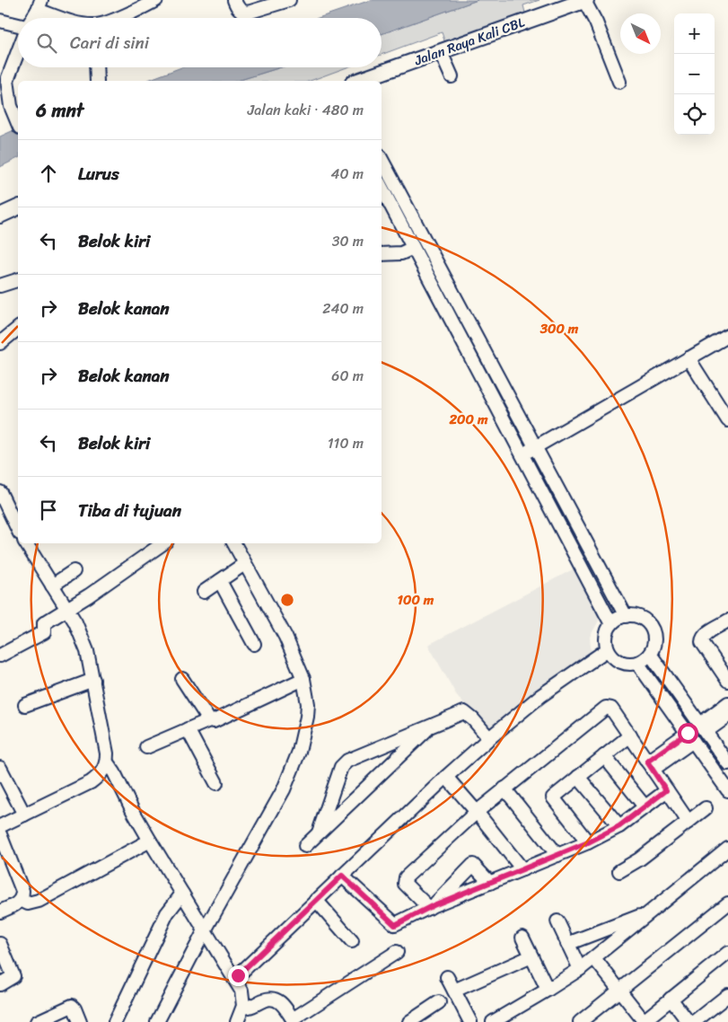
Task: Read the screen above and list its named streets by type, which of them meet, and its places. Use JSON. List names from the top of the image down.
{
  "streets": {
    "main road": ["Jalan Raya Kali CBL"]
  },
  "north": "bottom right",
  "page": {
    "map_buttons": ["+", "−"],
    "search": "Cari di sini",
    "heading": ["6 mnt", "Jalan kaki · 480 m"],
    "list": [
      ["Lurus", "40 m"],
      ["Belok kiri", "30 m"],
      ["Belok kanan", "240 m"],
      ["Belok kanan", "60 m"],
      ["Belok kiri", "110 m"],
      "Tiba di tujuan"
    ]
  },
  "rings": ["300 m", "200 m", "100 m"]
}
